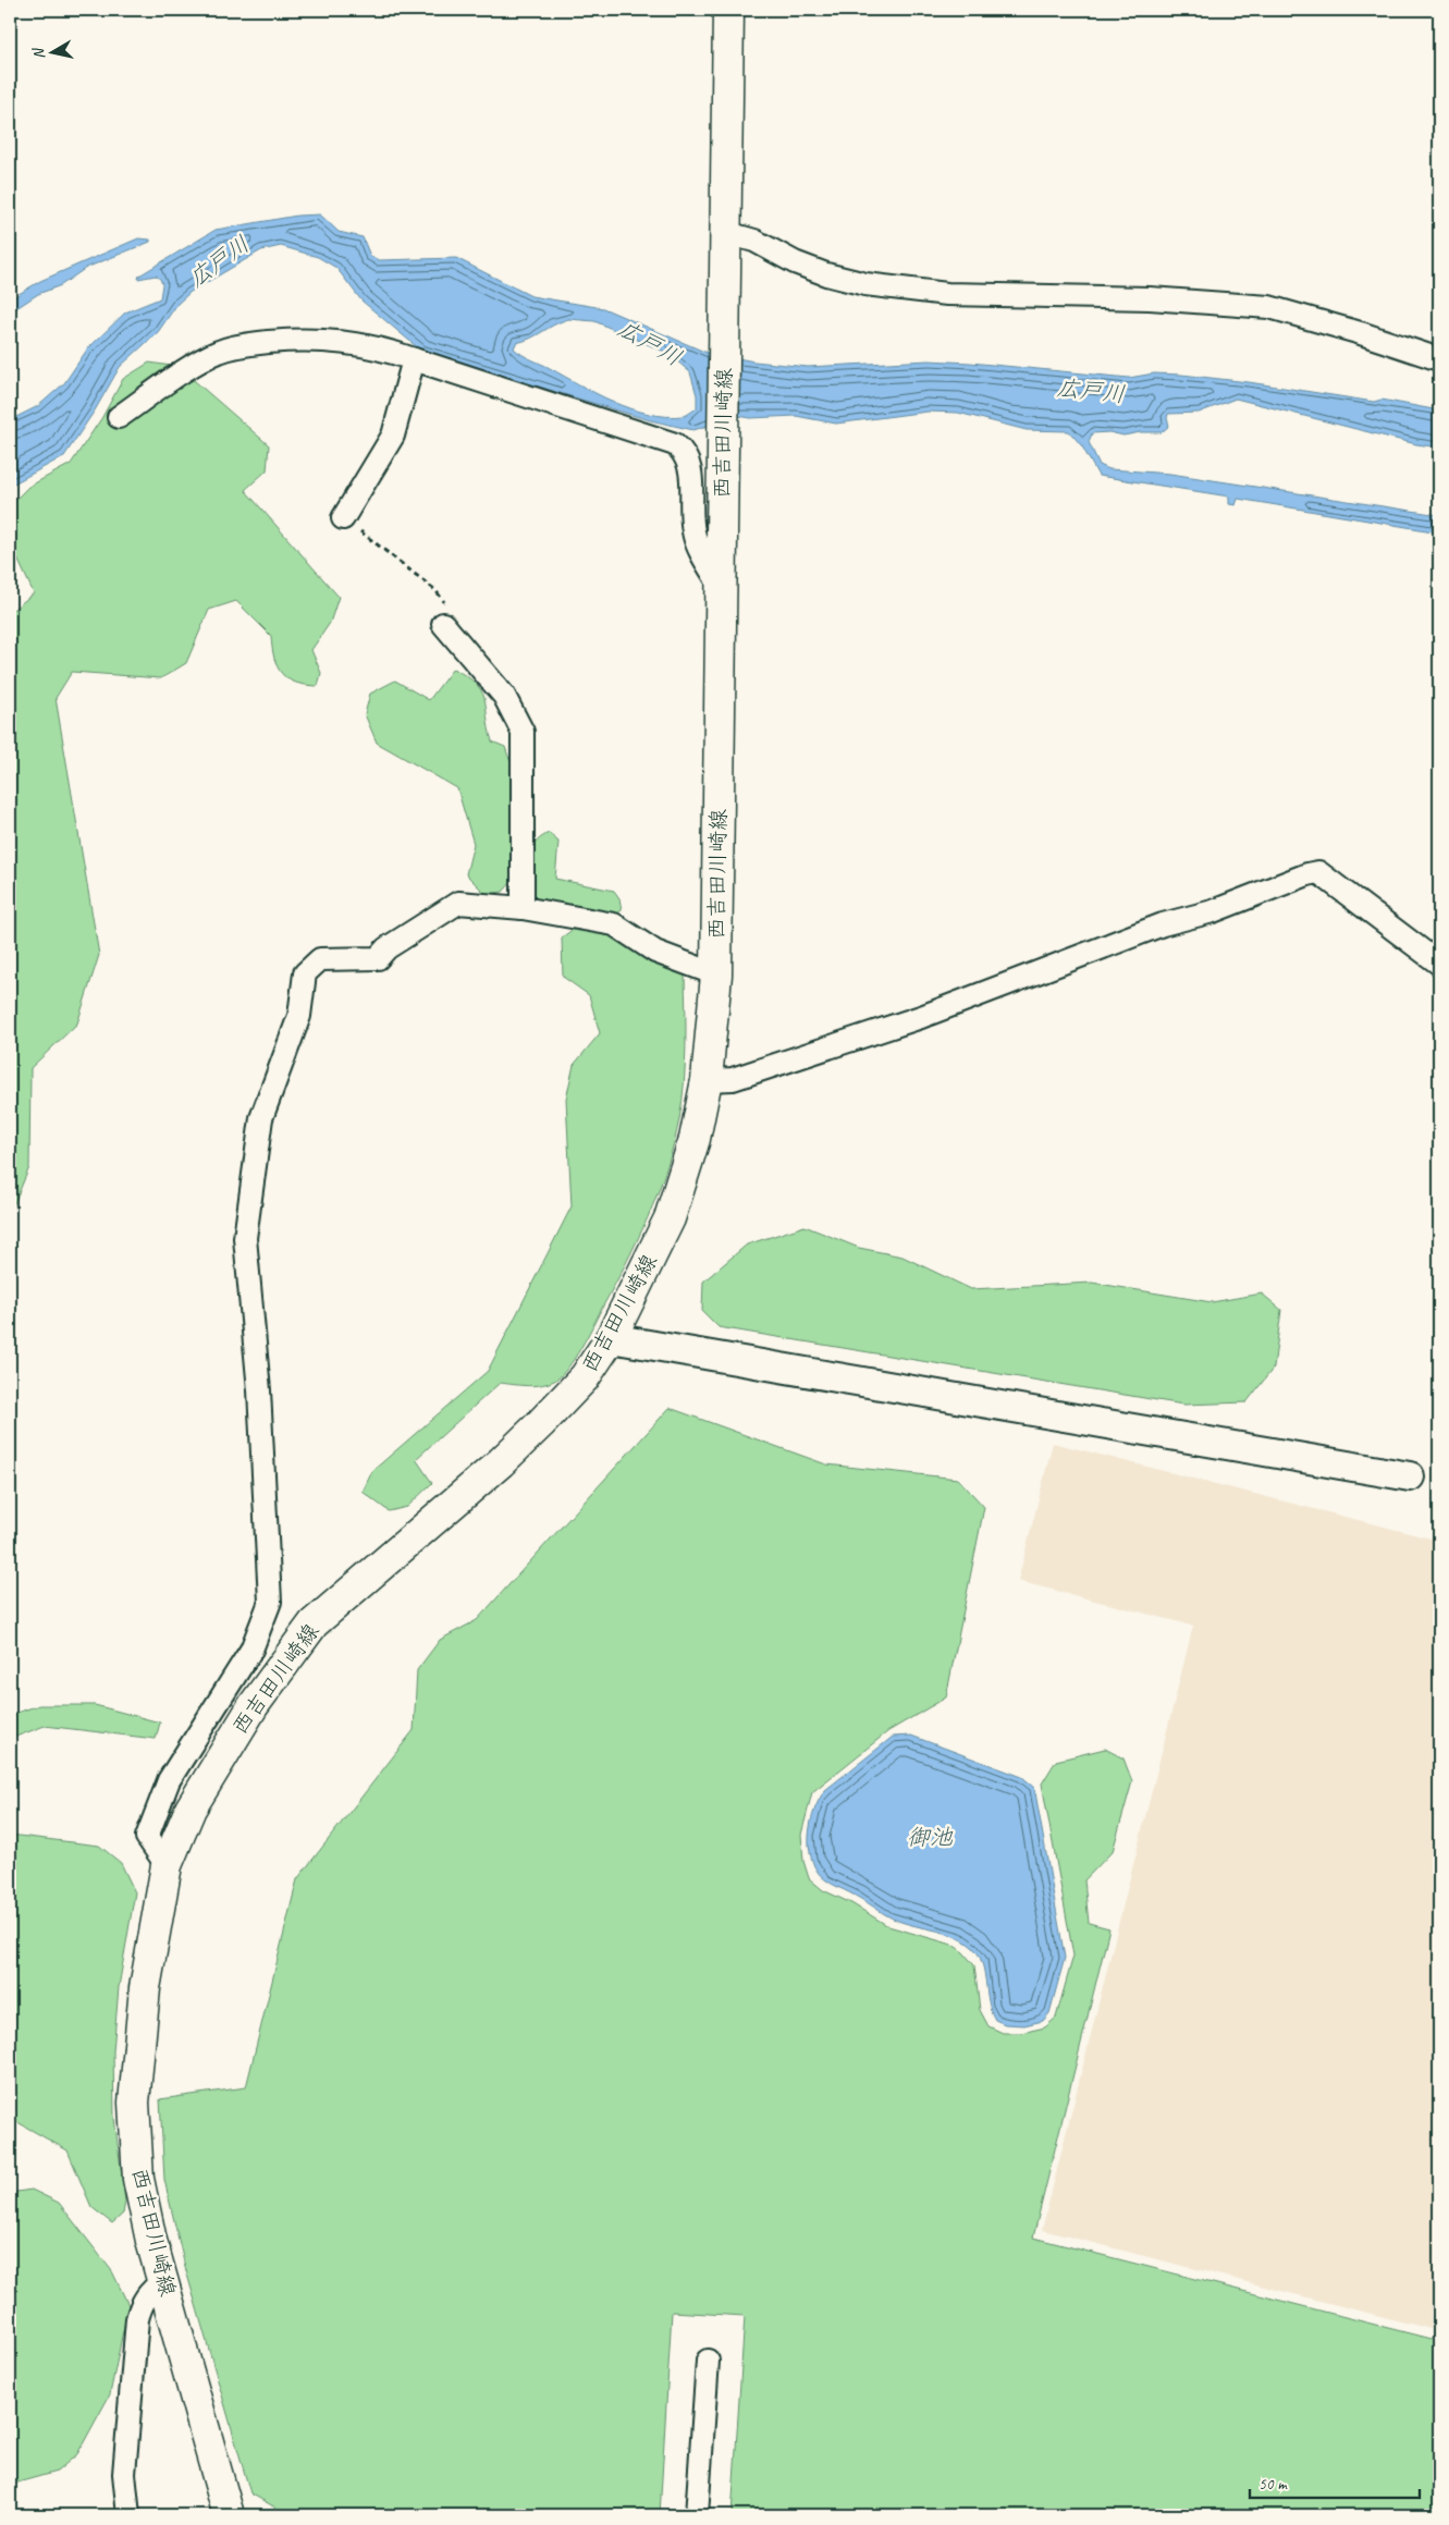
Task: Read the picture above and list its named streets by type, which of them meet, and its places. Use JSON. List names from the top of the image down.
{
  "streets": {
    "main road": ["西吉田川崎線"]
  },
  "water": ["広戸川", "御池"],
  "scale_bar": "50 m",
  "north": "left"
}
